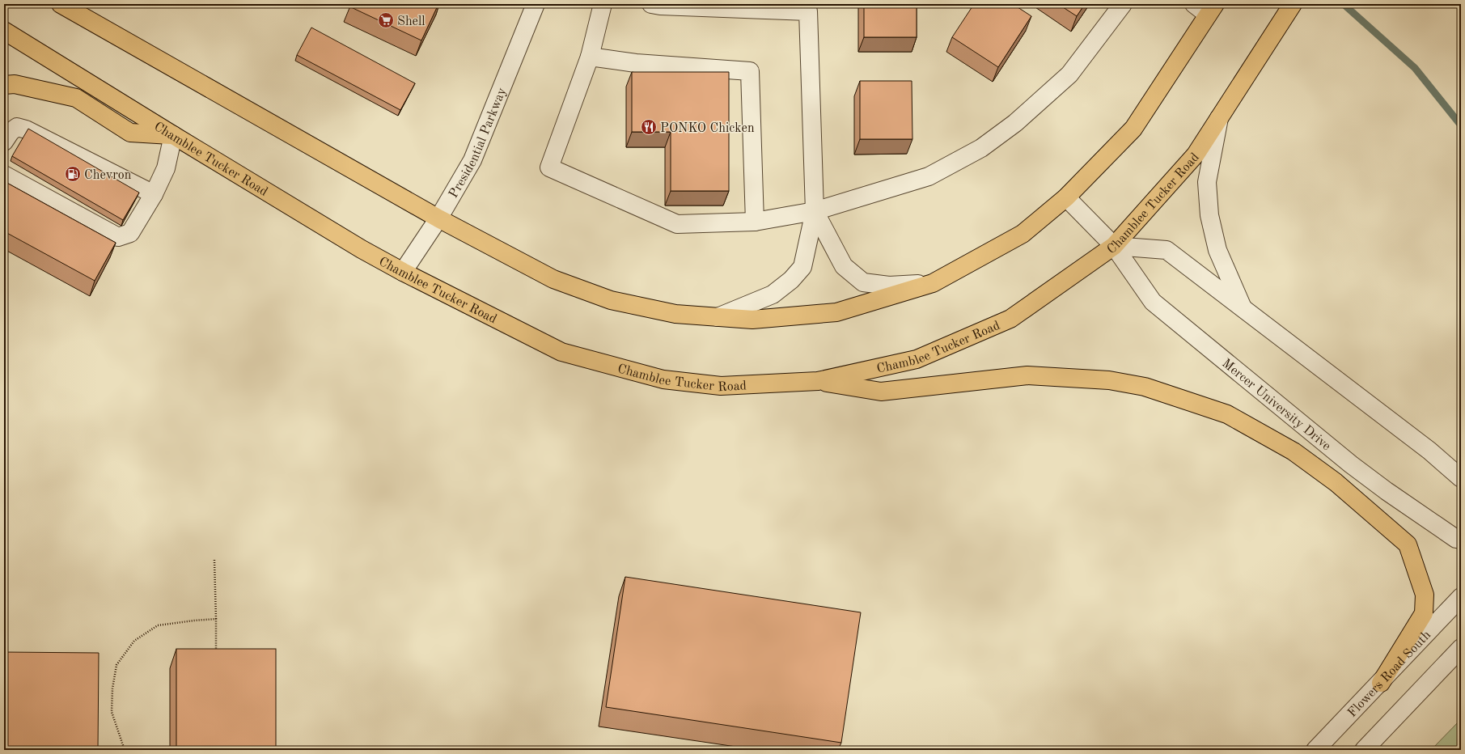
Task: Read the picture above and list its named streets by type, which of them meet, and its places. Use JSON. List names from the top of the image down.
{
  "streets": {
    "main road": ["Chamblee Tucker Road"],
    "street": ["Presidential Parkway", "Mercer University Drive", "Flowers Road South"]
  },
  "crossings": [
    ["Presidential Parkway", "Chamblee Tucker Road"],
    ["Chamblee Tucker Road", "Mercer University Drive"]
  ],
  "places": {
    "supermarket": ["Shell"],
    "restaurant": ["PONKO Chicken"],
    "fuel station": ["Chevron"]
  }
}
